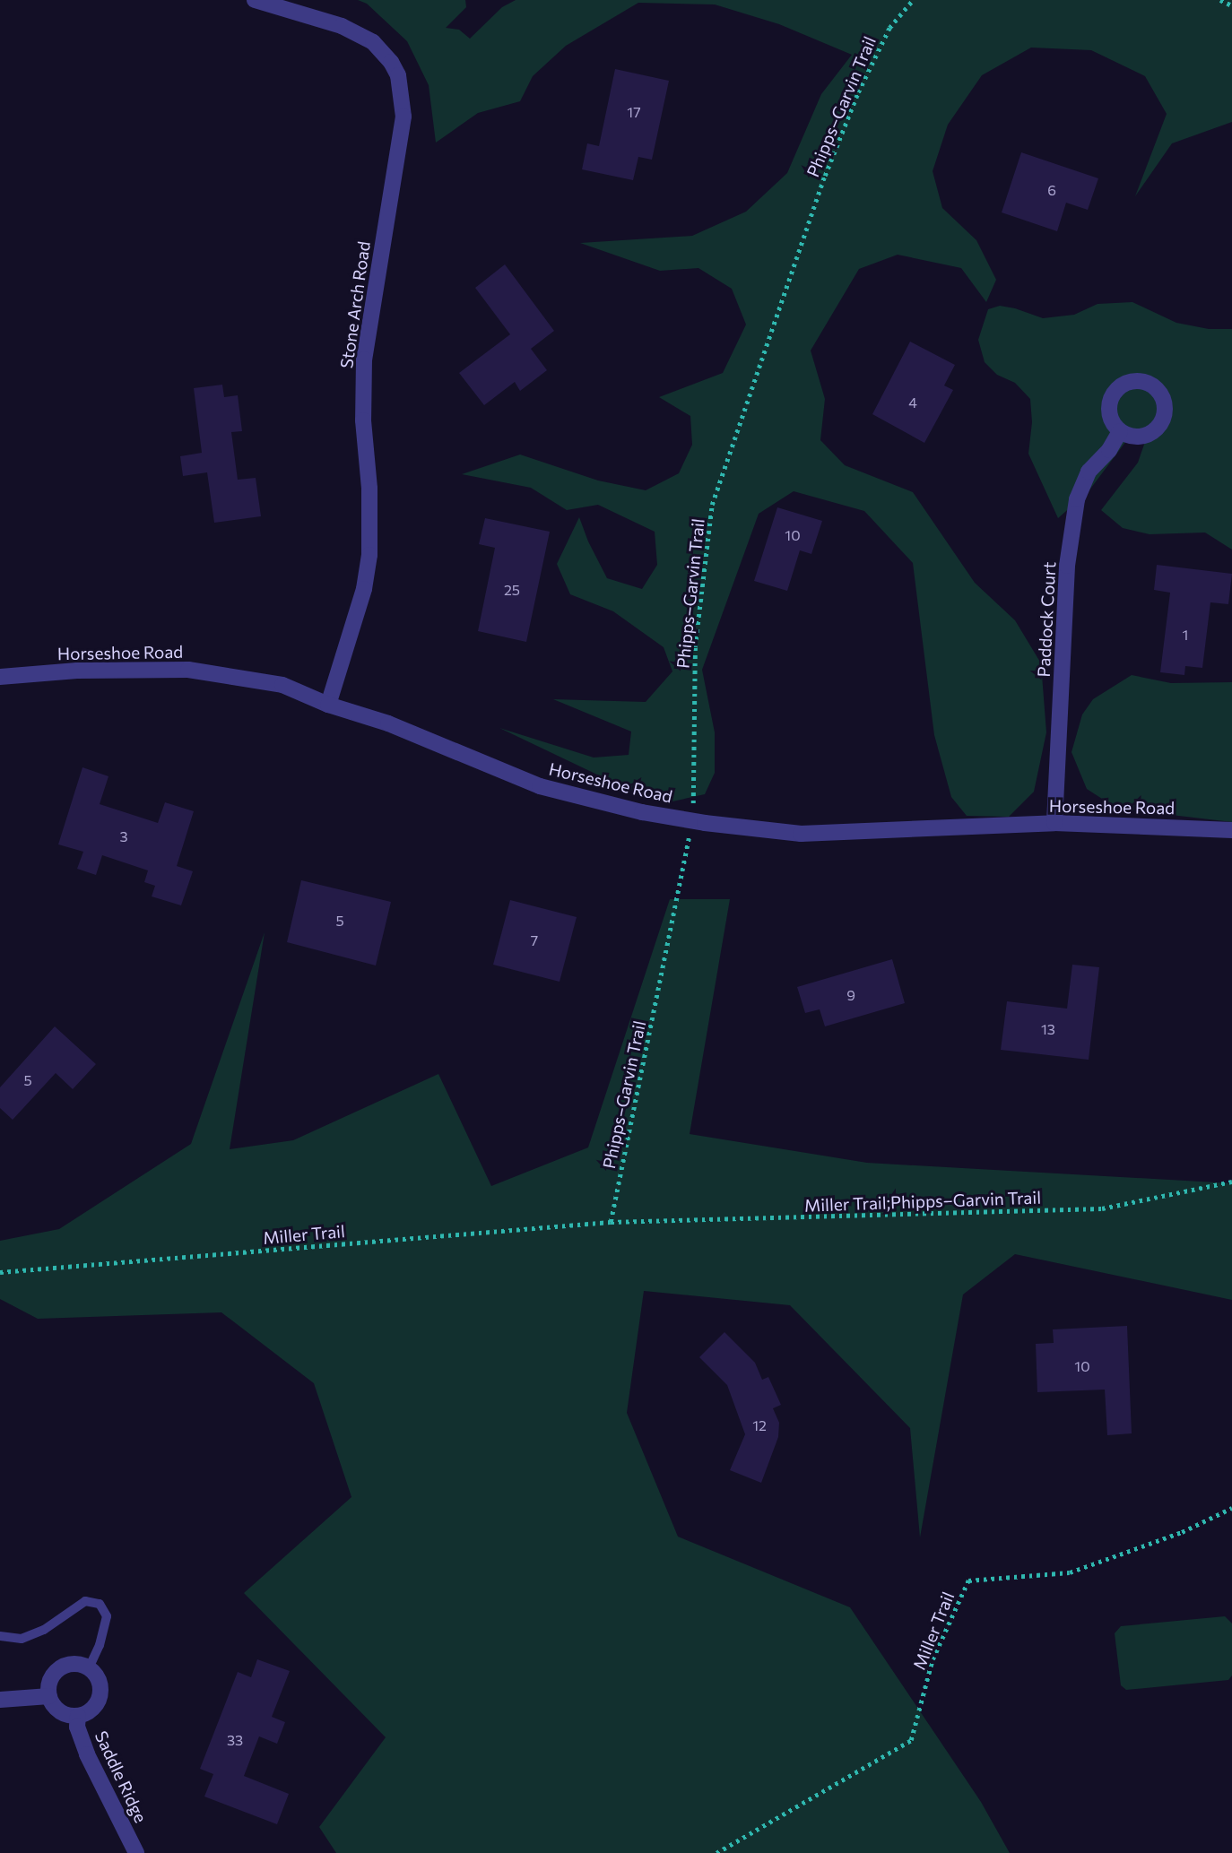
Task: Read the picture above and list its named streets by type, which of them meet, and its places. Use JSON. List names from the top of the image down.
{
  "streets": {
    "street": [
      "Stone Arch Road",
      "Paddock Court",
      "Horseshoe Road",
      "Saddle Ridge"
    ],
    "path": ["Phipps–Garvin Trail", "Miller Trail;Phipps–Garvin Trail", "Miller Trail"]
  },
  "crossings": [
    ["Phipps–Garvin Trail", "Horseshoe Road"],
    ["Phipps–Garvin Trail", "Miller Trail;Phipps–Garvin Trail"],
    ["Phipps–Garvin Trail", "Miller Trail"],
    ["Stone Arch Road", "Horseshoe Road"],
    ["Paddock Court", "Horseshoe Road"],
    ["Miller Trail;Phipps–Garvin Trail", "Miller Trail"]
  ],
  "house_numbers": [
    "17",
    "6",
    "4",
    "10",
    "25",
    "1",
    "3",
    "5",
    "7",
    "9",
    "13",
    "5",
    "10",
    "12",
    "33"
  ]
}
